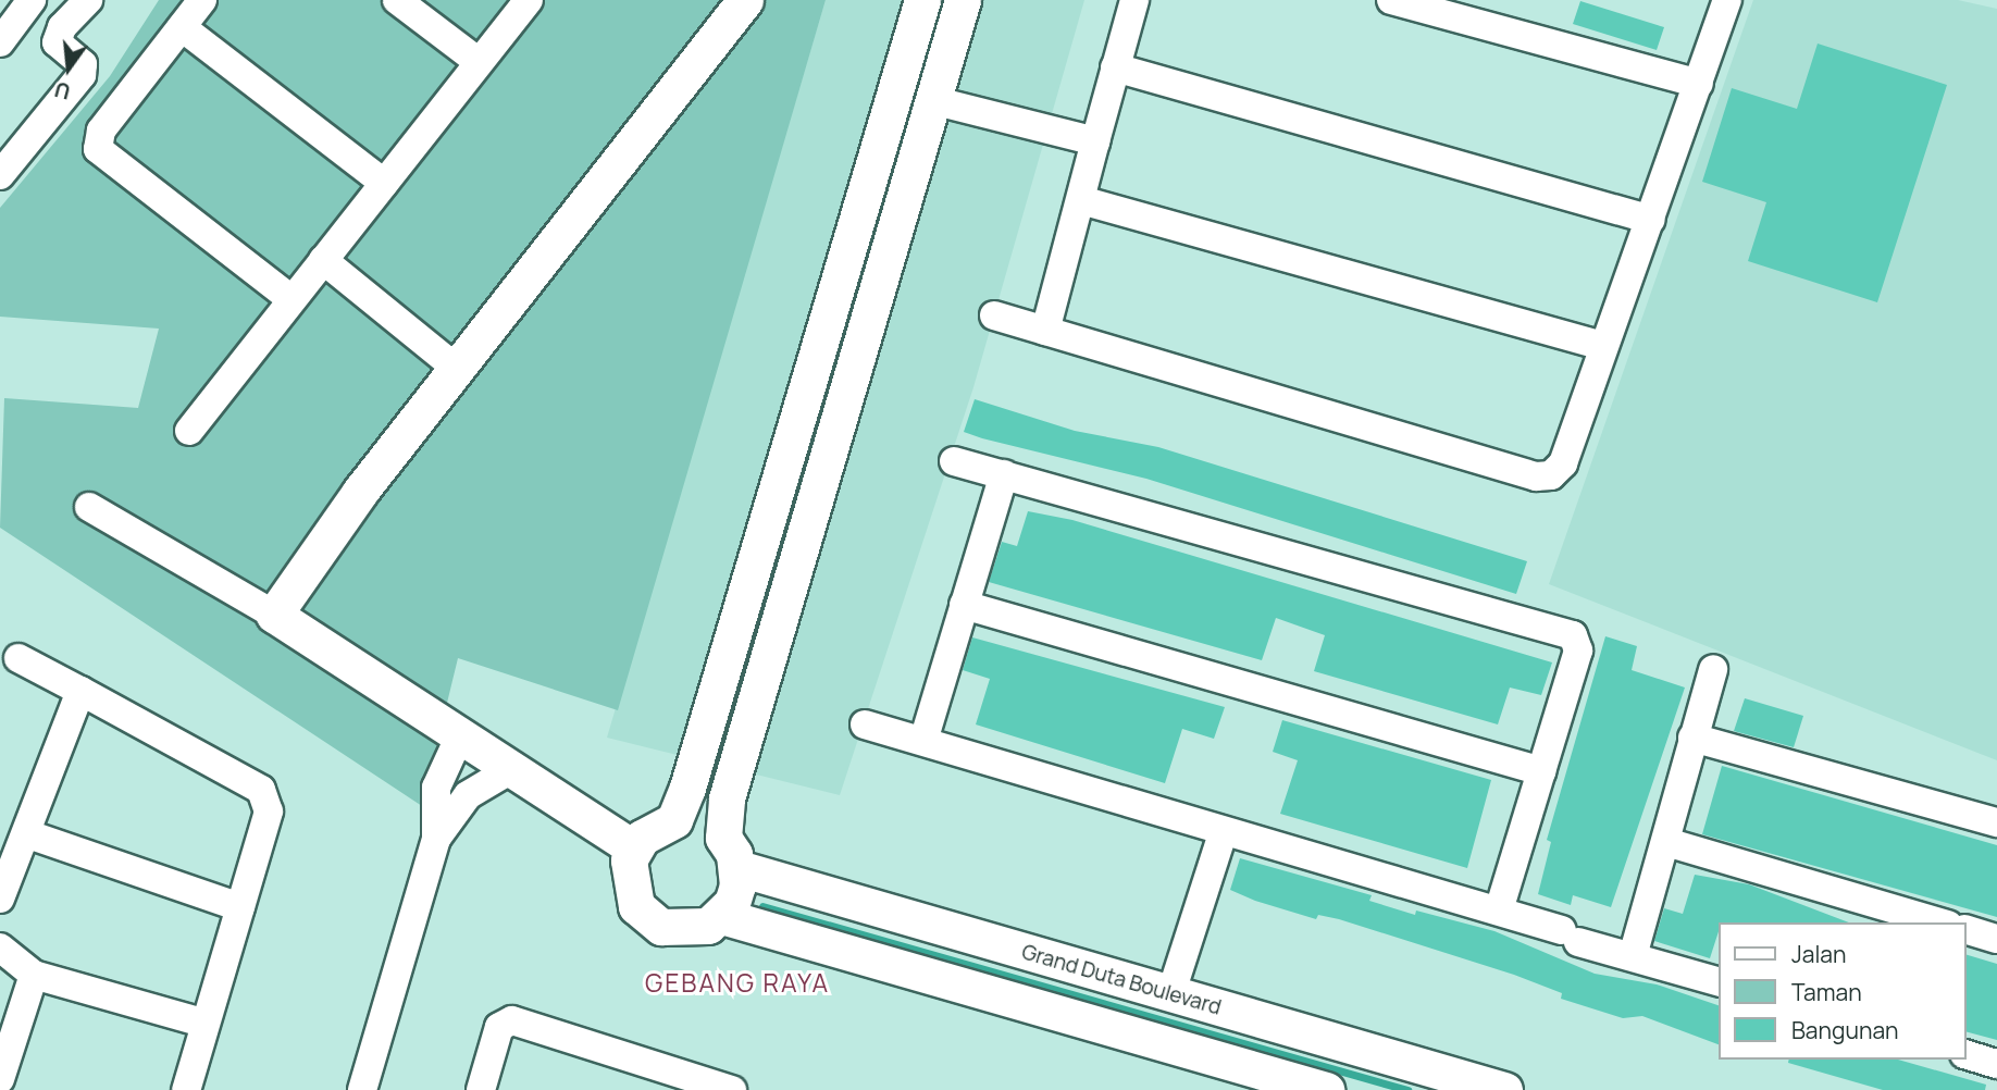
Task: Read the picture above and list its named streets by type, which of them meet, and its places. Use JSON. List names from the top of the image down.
{
  "streets": {
    "street": ["Grand Duta Boulevard"]
  },
  "districts": ["GEBANG RAYA"],
  "legend": ["Jalan", "Taman", "Bangunan"],
  "north": "bottom"
}
